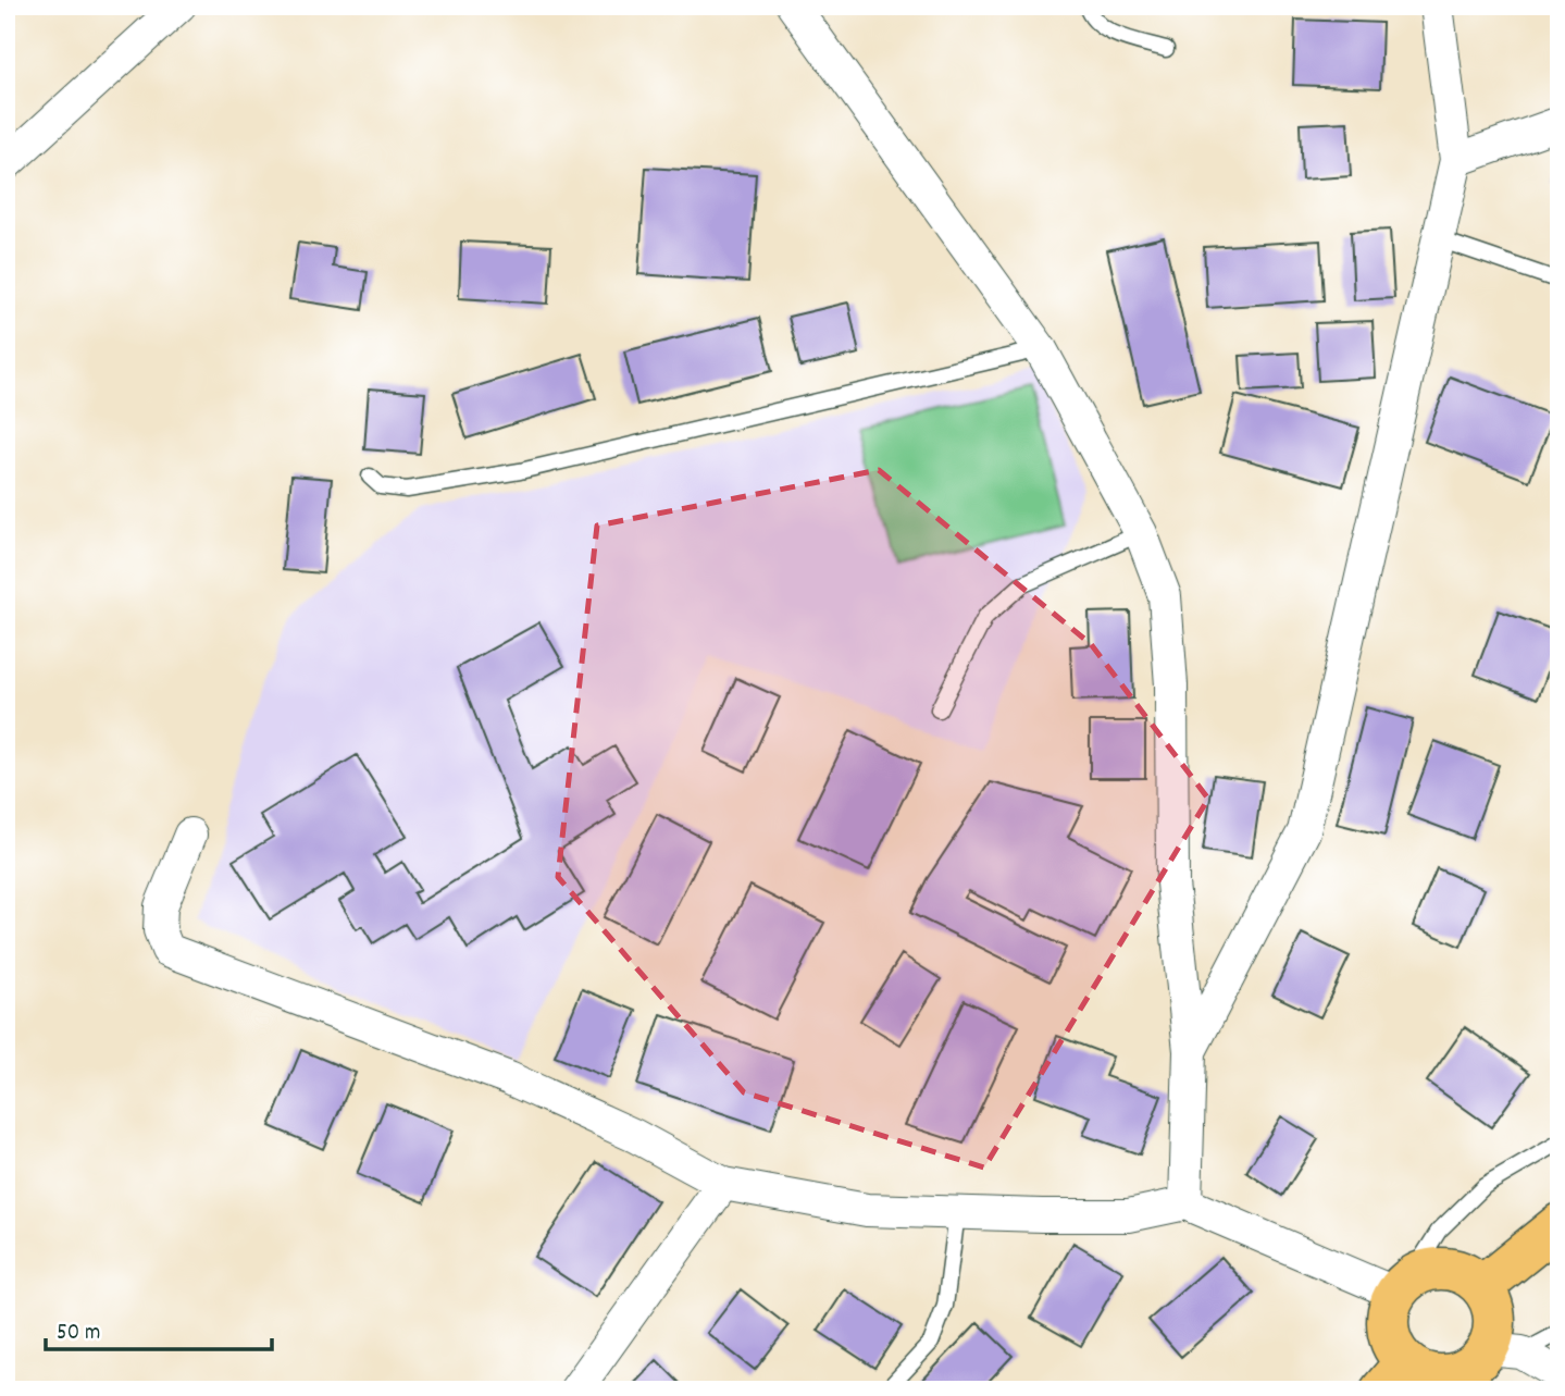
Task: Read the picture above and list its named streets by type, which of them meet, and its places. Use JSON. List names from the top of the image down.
{
  "scale_bar": "50 m"
}
